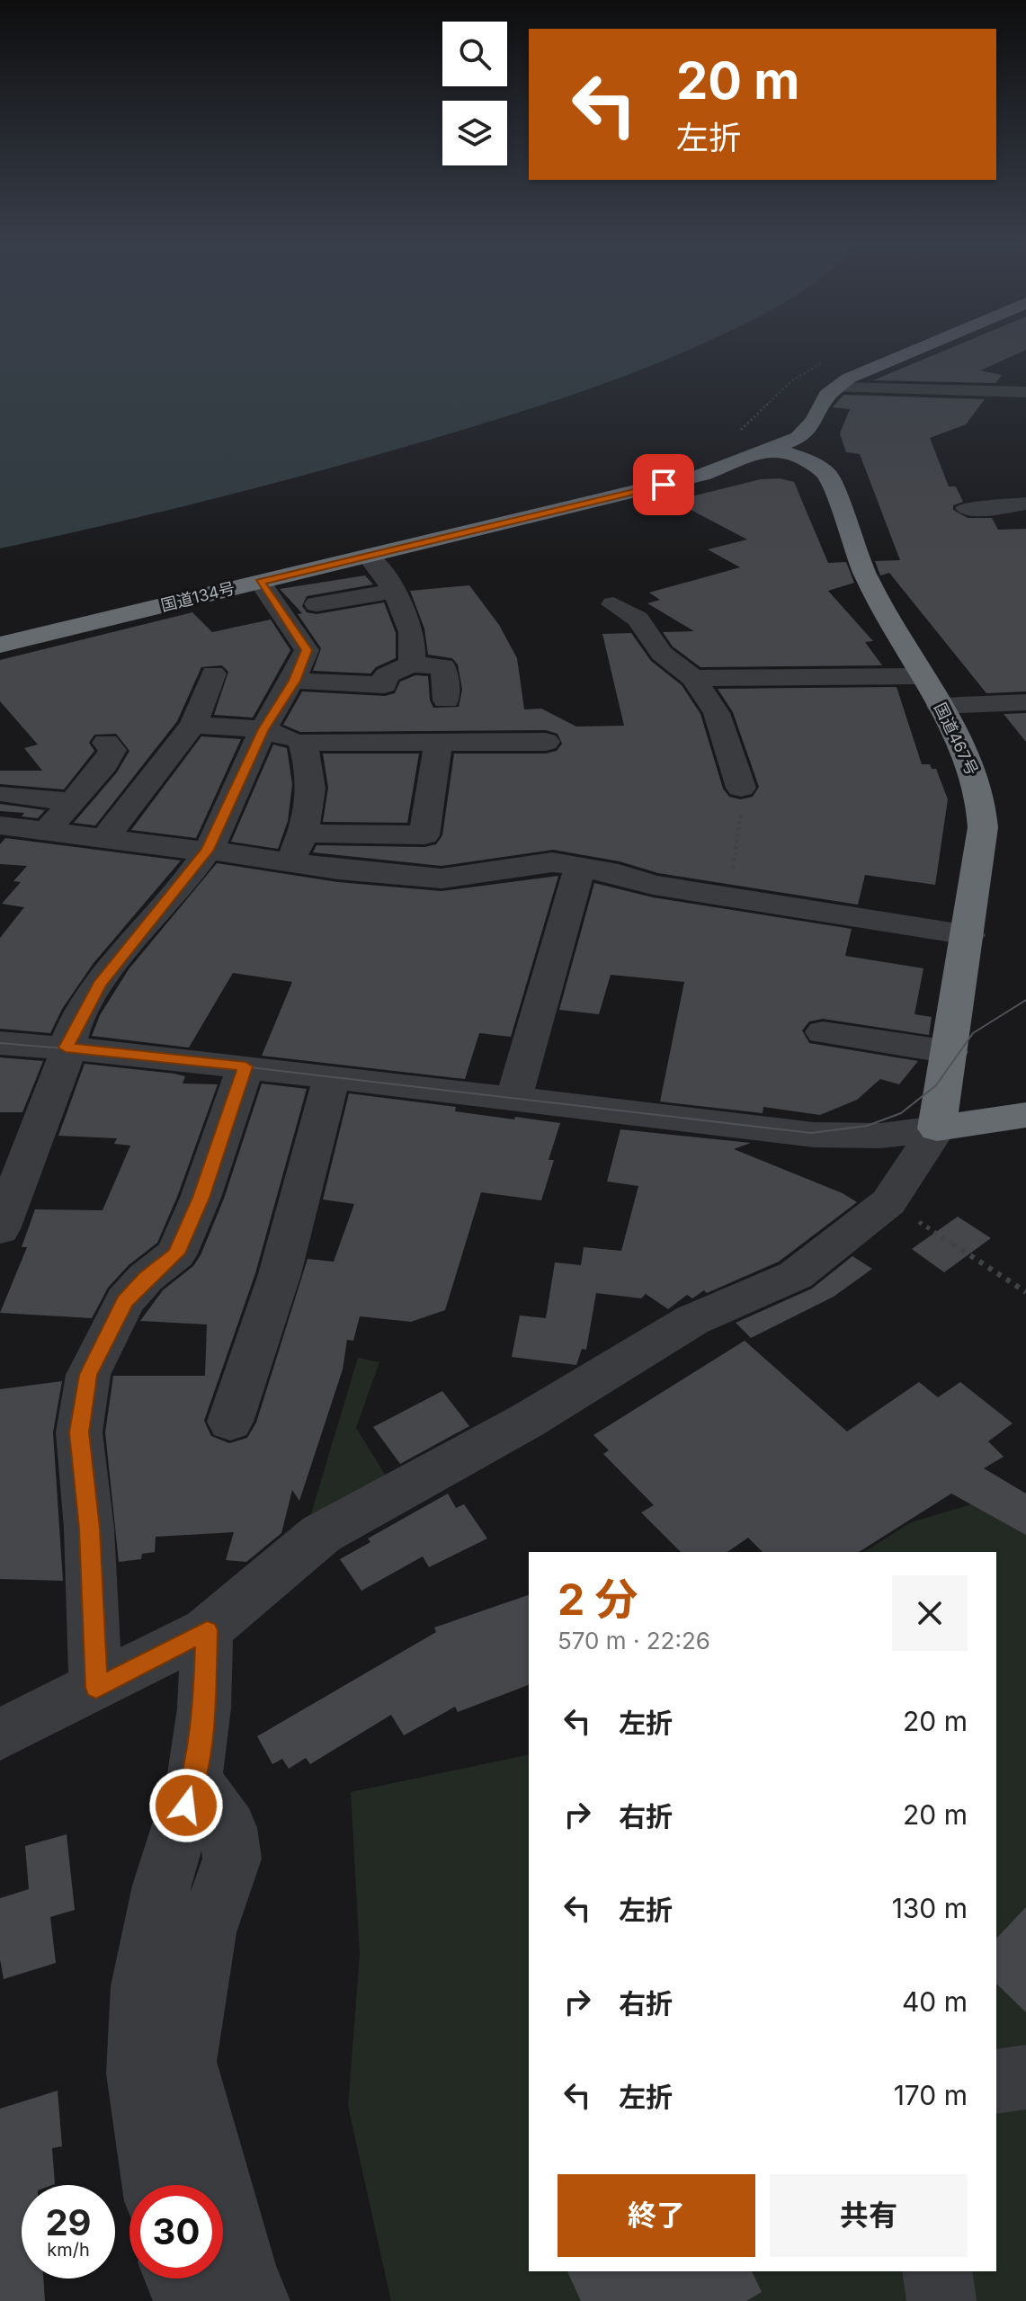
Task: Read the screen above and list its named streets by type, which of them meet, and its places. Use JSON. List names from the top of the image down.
{
  "streets": {
    "highway": ["国道134号", "国道467号"]
  },
  "crossings": [
    ["国道134号", "国道467号"]
  ],
  "page": {
    "turn": ["20 m", "左折"],
    "heading": ["2 分", "570 m · 22:26"],
    "list": [
      {
        "name": "左折",
        "value": "20 m"
      },
      {
        "name": "右折",
        "value": "20 m"
      },
      {
        "name": "左折",
        "value": "130 m"
      },
      {
        "name": "右折",
        "value": "40 m"
      },
      {
        "name": "左折",
        "value": "170 m"
      }
    ],
    "buttons": ["終了", "共有"],
    "speed": "29 km/h",
    "limit": "30"
  }
}
